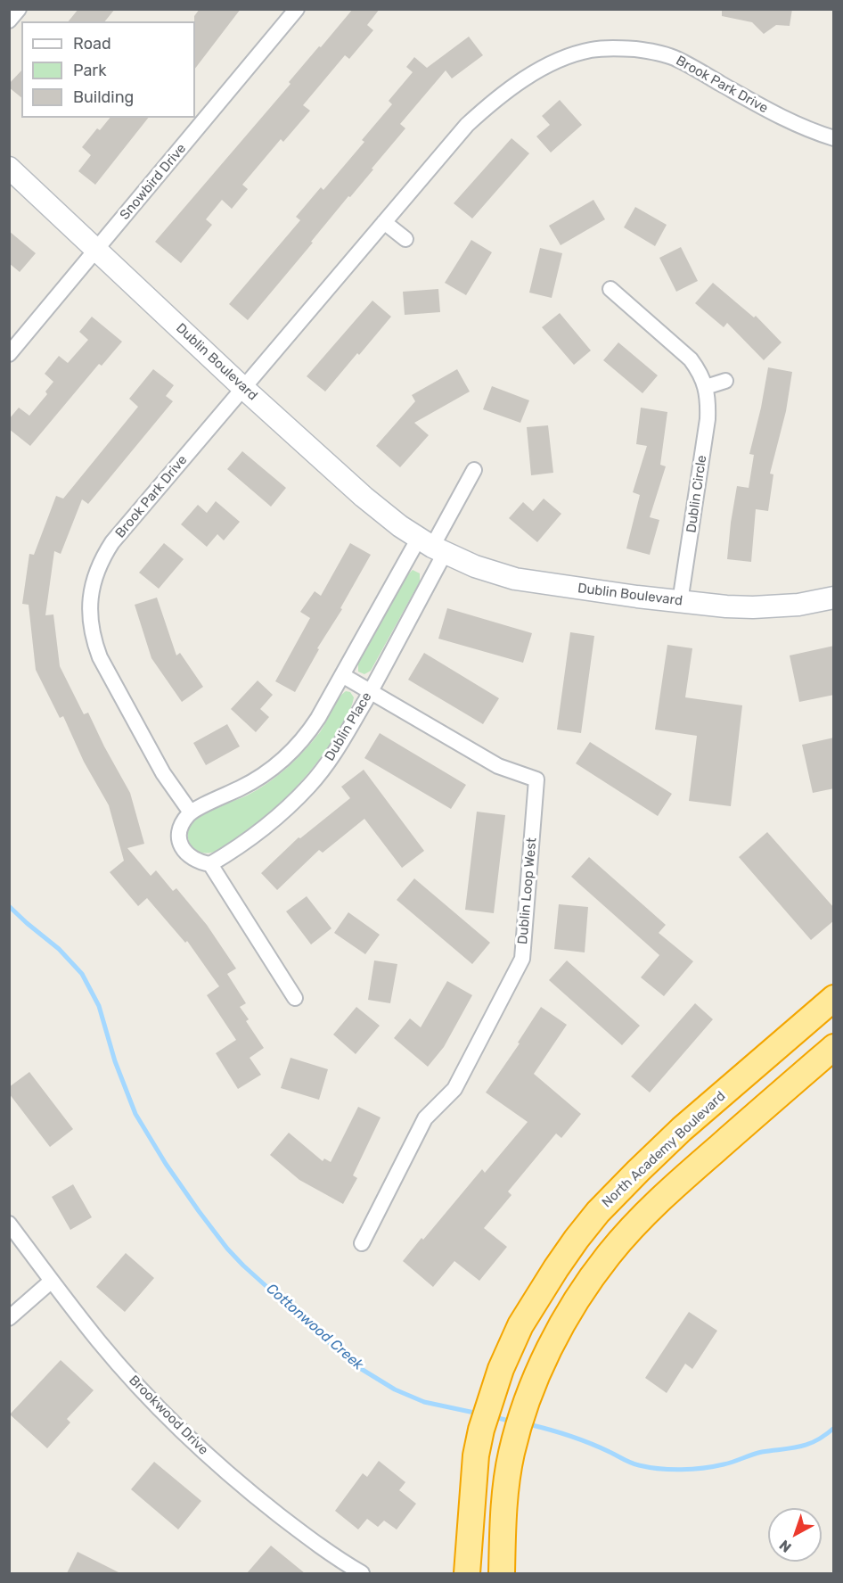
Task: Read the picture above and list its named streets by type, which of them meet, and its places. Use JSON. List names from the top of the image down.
{
  "streets": {
    "highway": ["North Academy Boulevard"],
    "main road": ["Dublin Boulevard"],
    "street": [
      "Brook Park Drive",
      "Snowbird Drive",
      "Dublin Circle",
      "Dublin Place",
      "Dublin Loop West",
      "Brookwood Drive"
    ]
  },
  "crossings": [
    ["Brook Park Drive", "Dublin Boulevard"],
    ["Snowbird Drive", "Dublin Boulevard"],
    ["Dublin Boulevard", "Dublin Circle"],
    ["Dublin Boulevard", "Dublin Place"],
    ["Dublin Place", "Dublin Loop West"]
  ],
  "water": ["Cottonwood Creek"],
  "legend": ["Road", "Park", "Building"],
  "north": "bottom left"
}
